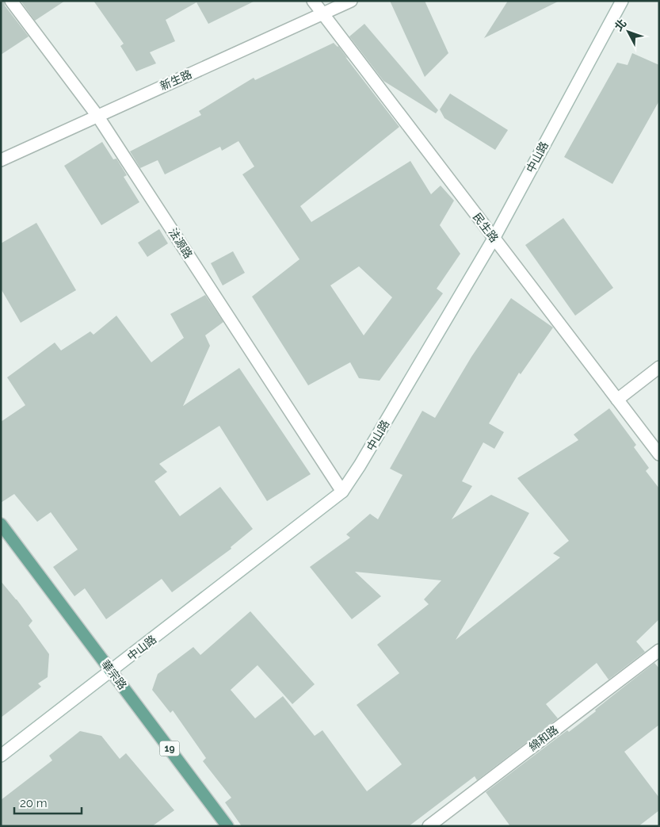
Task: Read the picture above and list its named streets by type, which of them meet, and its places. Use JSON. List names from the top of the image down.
{
  "streets": {
    "main road": ["華宗路", "19"],
    "street": [
      "新生路",
      "中山路",
      "民生路",
      "法源路",
      "綿和路"
    ]
  },
  "crossings": [
    ["新生路", "民生路"],
    ["新生路", "法源路"],
    ["中山路", "民生路"],
    ["中山路", "法源路"],
    ["中山路", "華宗路"]
  ],
  "scale_bar": "20 m",
  "north": "top left"
}
